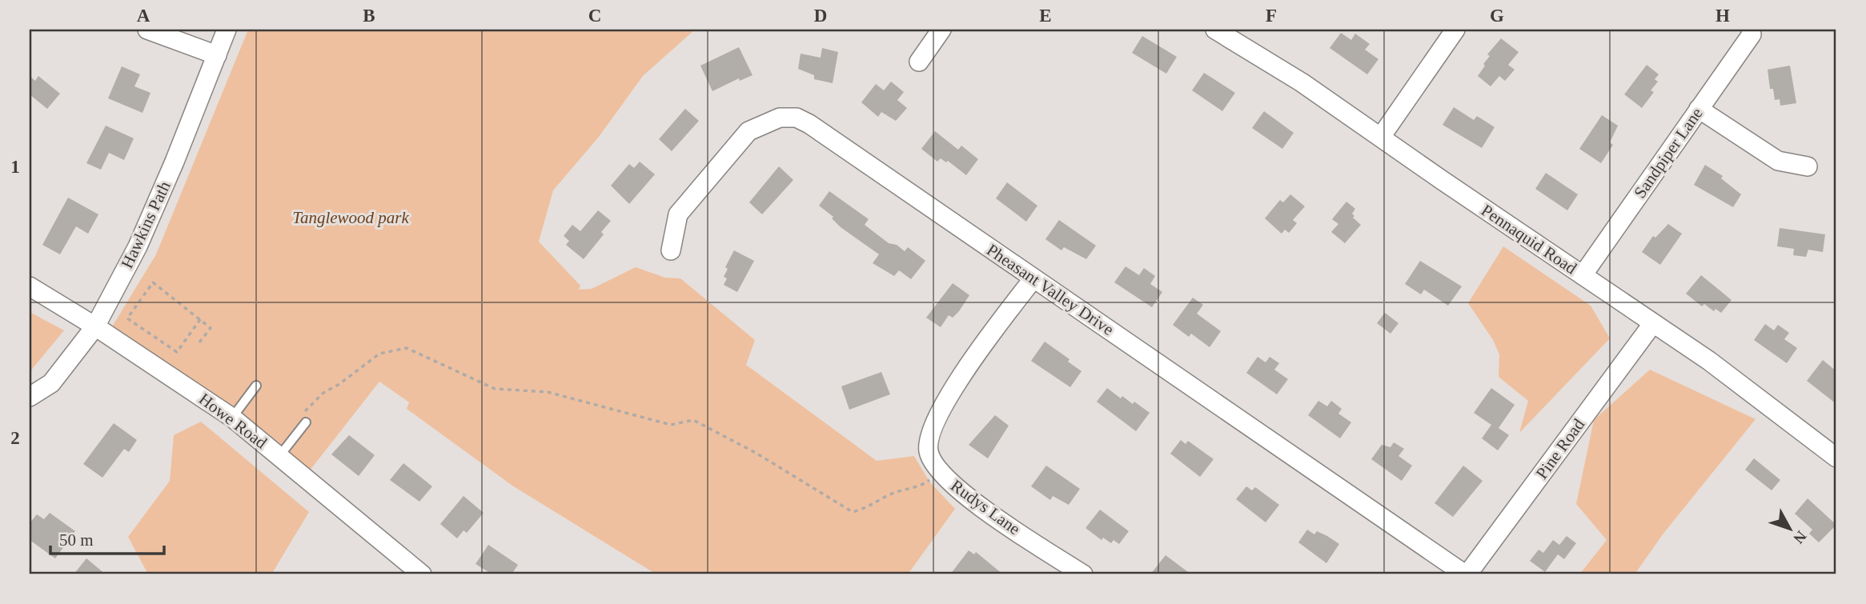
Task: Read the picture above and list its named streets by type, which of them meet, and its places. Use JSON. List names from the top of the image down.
{
  "streets": {
    "street": [
      "Sandpiper Lane",
      "Hawkins Path",
      "Pennaquid Road",
      "Pheasant Valley Drive",
      "Howe Road",
      "Pine Road",
      "Rudys Lane"
    ]
  },
  "crossings": [
    ["Sandpiper Lane", "Pennaquid Road"],
    ["Hawkins Path", "Howe Road"],
    ["Pennaquid Road", "Pine Road"],
    ["Pheasant Valley Drive", "Pine Road"],
    ["Pheasant Valley Drive", "Rudys Lane"]
  ],
  "parks": ["Tanglewood park"],
  "scale_bar": "50 m",
  "north": "bottom right",
  "grid": {
    "columns": [
      "A",
      "B",
      "C",
      "D",
      "E",
      "F",
      "G",
      "H"
    ],
    "rows": ["1", "2"]
  }
}
